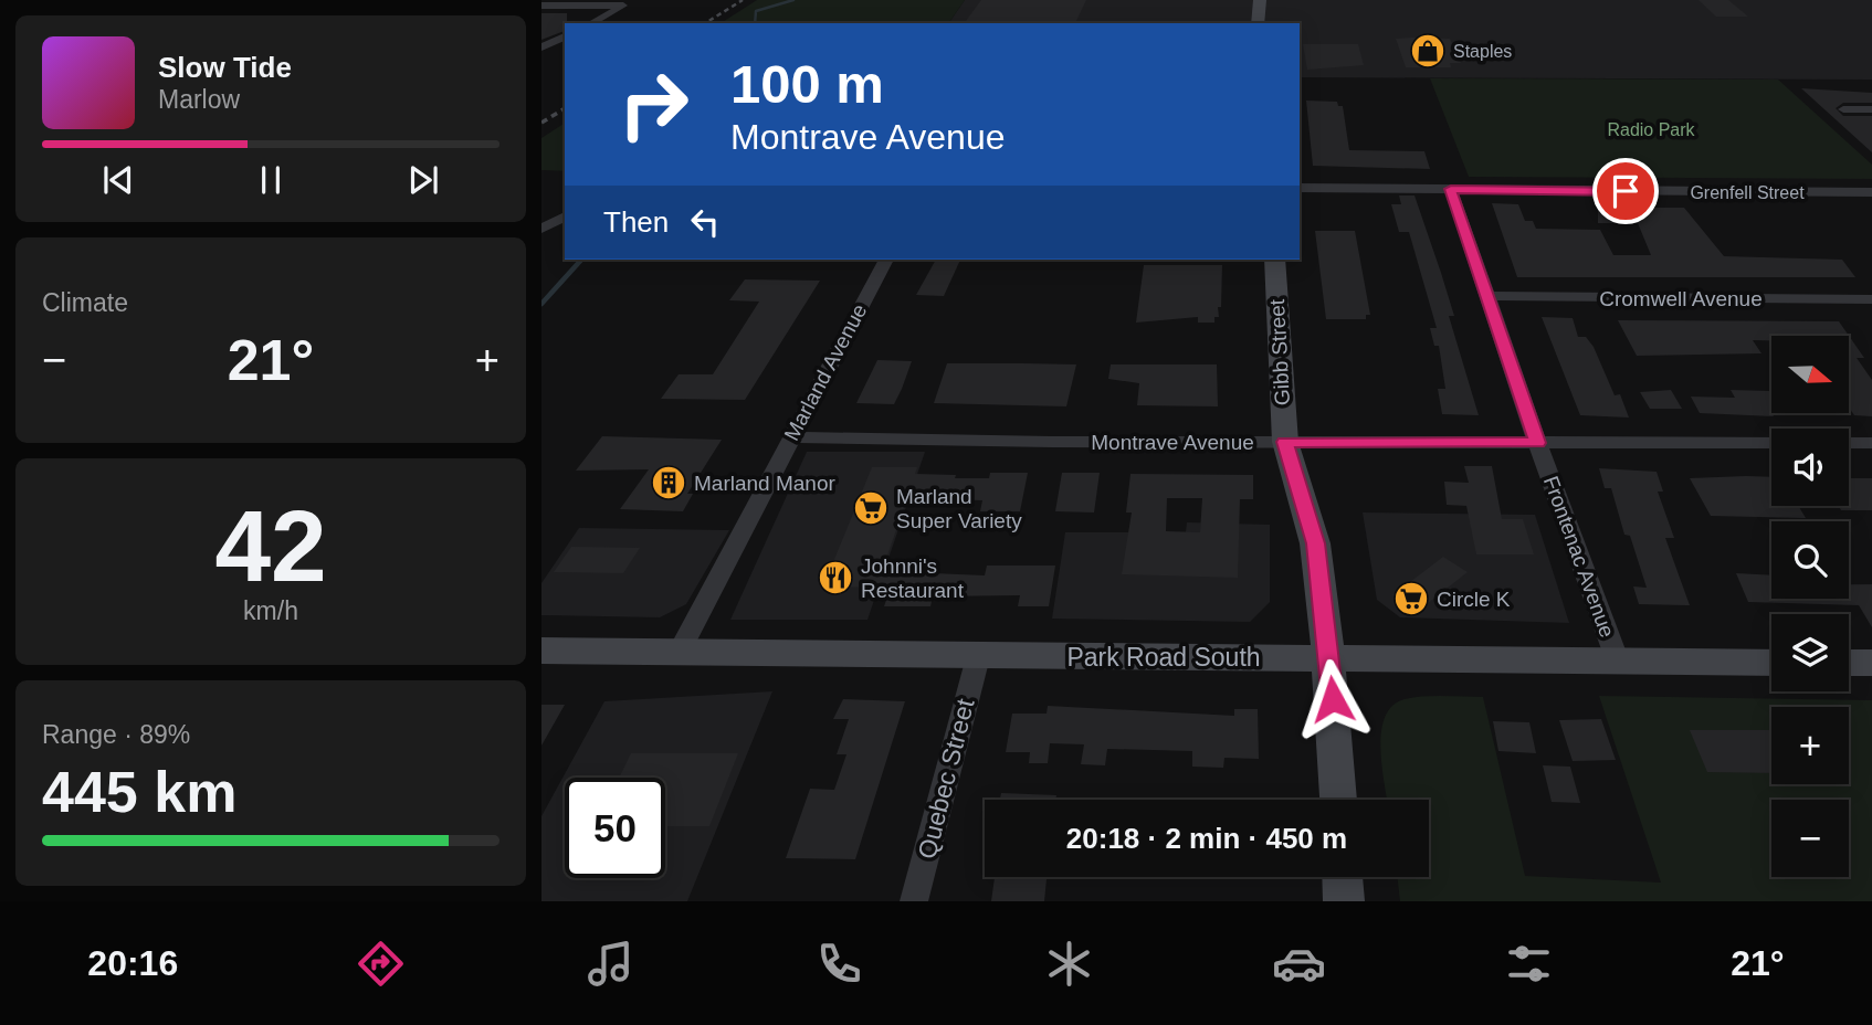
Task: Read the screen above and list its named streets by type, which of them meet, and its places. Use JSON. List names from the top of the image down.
{
  "streets": {
    "main road": ["Gibb Street", "Park Road South"],
    "street": [
      "Grenfell Street",
      "Cromwell Avenue",
      "Marland Avenue",
      "Montrave Avenue",
      "Frontenac Avenue",
      "Quebec Street"
    ]
  },
  "crossings": [
    ["Grenfell Street", "Frontenac Avenue"],
    ["Cromwell Avenue", "Frontenac Avenue"],
    ["Gibb Street", "Montrave Avenue"],
    ["Gibb Street", "Park Road South"],
    ["Marland Avenue", "Montrave Avenue"],
    ["Marland Avenue", "Park Road South"],
    ["Montrave Avenue", "Frontenac Avenue"],
    ["Frontenac Avenue", "Park Road South"],
    ["Park Road South", "Quebec Street"]
  ],
  "parks": ["Radio Park"],
  "places": {
    "shop": ["Staples"],
    "building": ["Marland Manor"],
    "supermarket": ["Marland Super Variety", "Circle K"],
    "restaurant": ["Johnni's Restaurant"]
  },
  "north": "right",
  "page": {
    "turn": ["100 m", "Montrave Avenue"],
    "song": ["Slow Tide", "Marlow"],
    "then": "Then",
    "tile": [
      "Climate",
      ["42", "km/h"],
      ["Range · 89%", "445 km"]
    ],
    "heat": ["−", "21°", "+"],
    "map_buttons": ["+", "−"],
    "limit": "50",
    "trip": "20:18 · 2 min · 450 m",
    "tabs": ["20:16", "21°"]
  }
}
